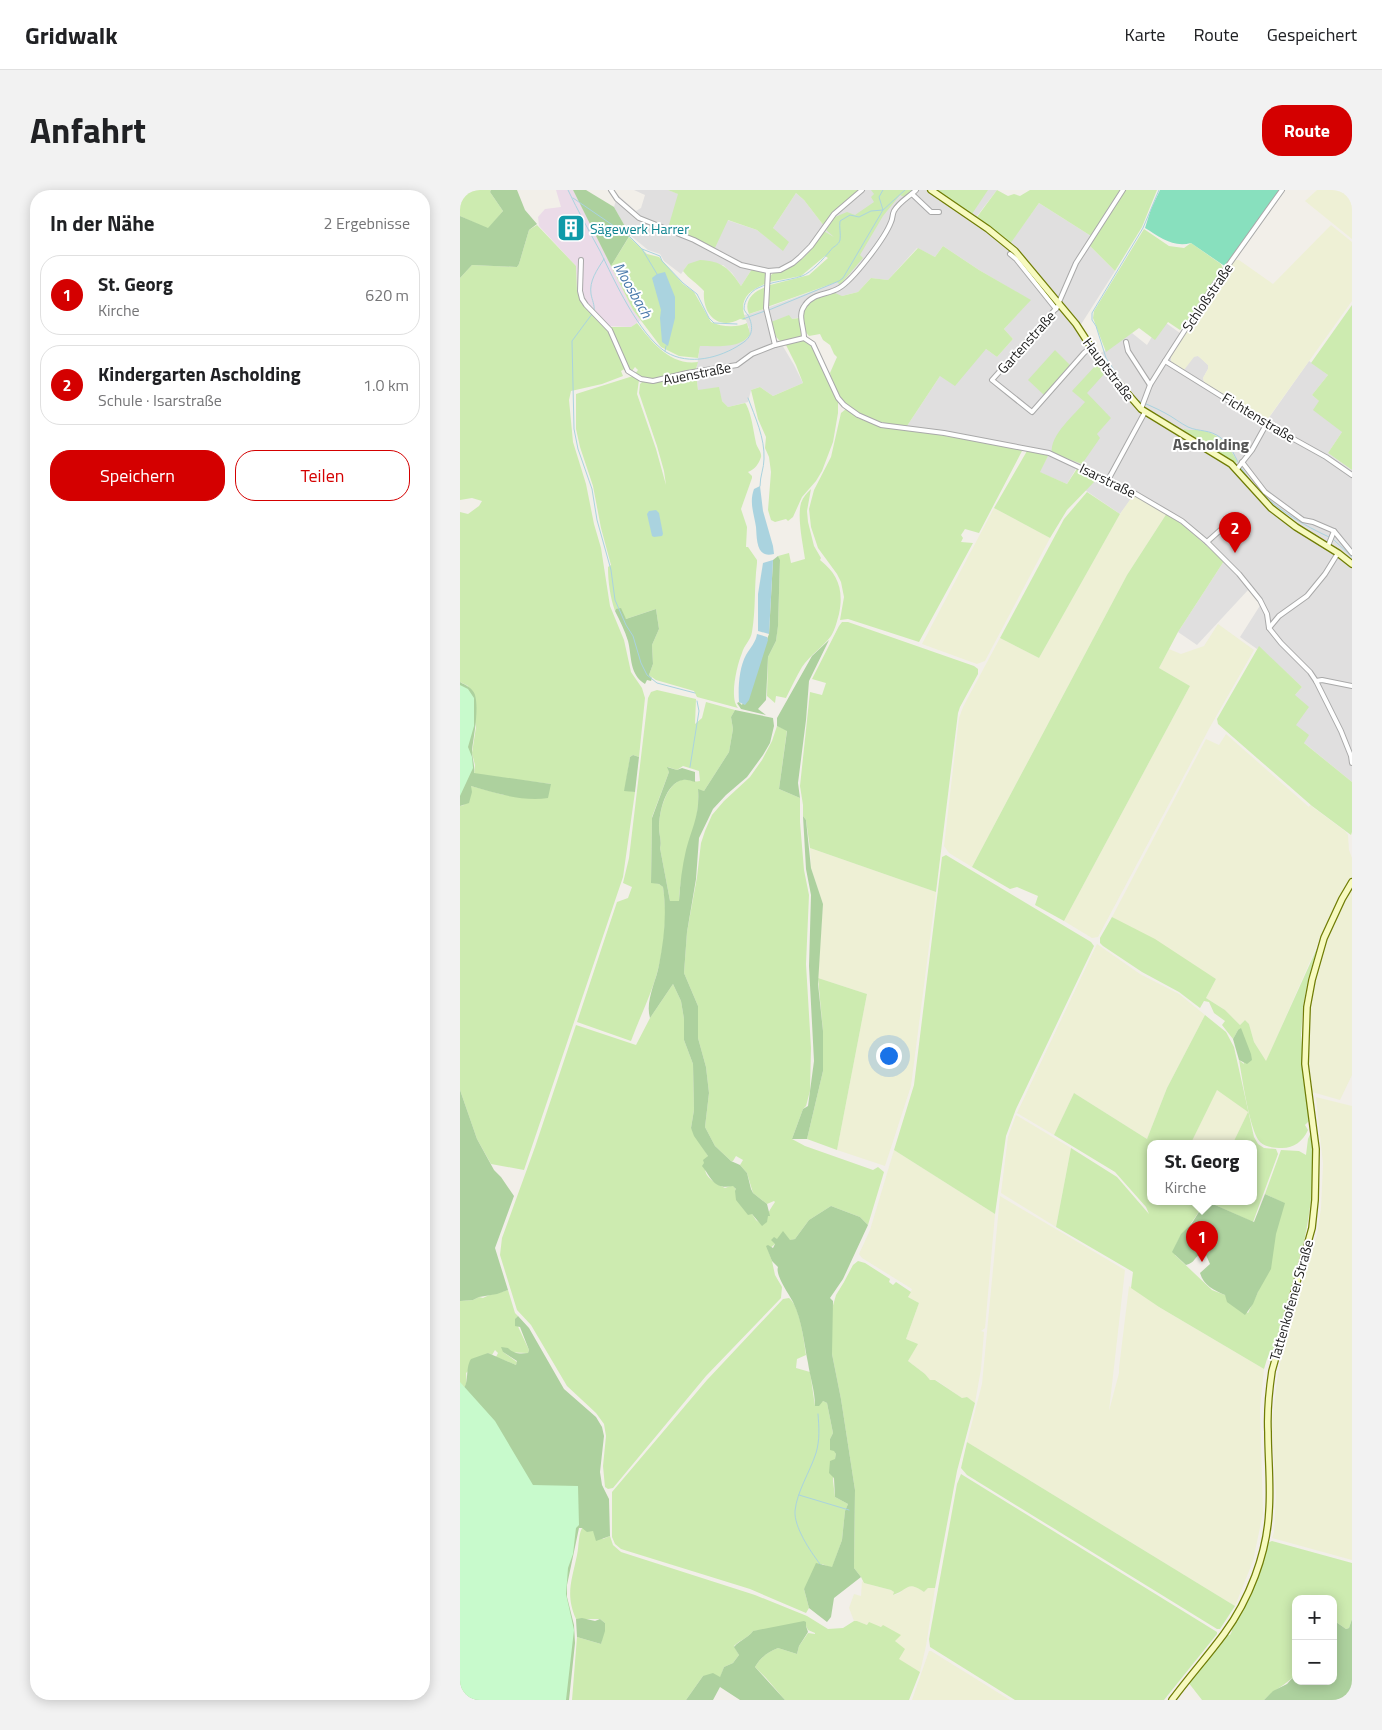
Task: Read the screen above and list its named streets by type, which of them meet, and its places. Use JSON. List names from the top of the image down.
{
  "streets": {
    "main road": ["Hauptstraße", "Tattenkofener Straße"],
    "street": [
      "Schloßstraße",
      "Gartenstraße",
      "Auenstraße",
      "Fichtenstraße",
      "Isarstraße"
    ]
  },
  "crossings": [
    ["Schloßstraße", "Hauptstraße"],
    ["Schloßstraße", "Fichtenstraße"],
    ["Schloßstraße", "Isarstraße"],
    ["Gartenstraße", "Hauptstraße"]
  ],
  "districts": ["Ascholding"],
  "water": ["Moosbach"],
  "places": {
    "building": ["Sägewerk Harrer"]
  },
  "page": {
    "header": "Gridwalk",
    "nav": ["Karte", "Route", "Gespeichert"],
    "title": "Anfahrt",
    "buttons": [
      "Route",
      ["Speichern", "Teilen"]
    ],
    "heading": ["In der Nähe", "2 Ergebnisse"],
    "list": [
      {
        "mark": "1",
        "name": "St. Georg",
        "note": "Kirche",
        "value": "620 m"
      },
      {
        "mark": "2",
        "name": "Kindergarten Ascholding",
        "note": "Schule · Isarstraße",
        "value": "1.0 km"
      }
    ],
    "pins": ["2", "1"],
    "popup": ["St. Georg", "Kirche"],
    "map_buttons": ["+", "−"]
  }
}
